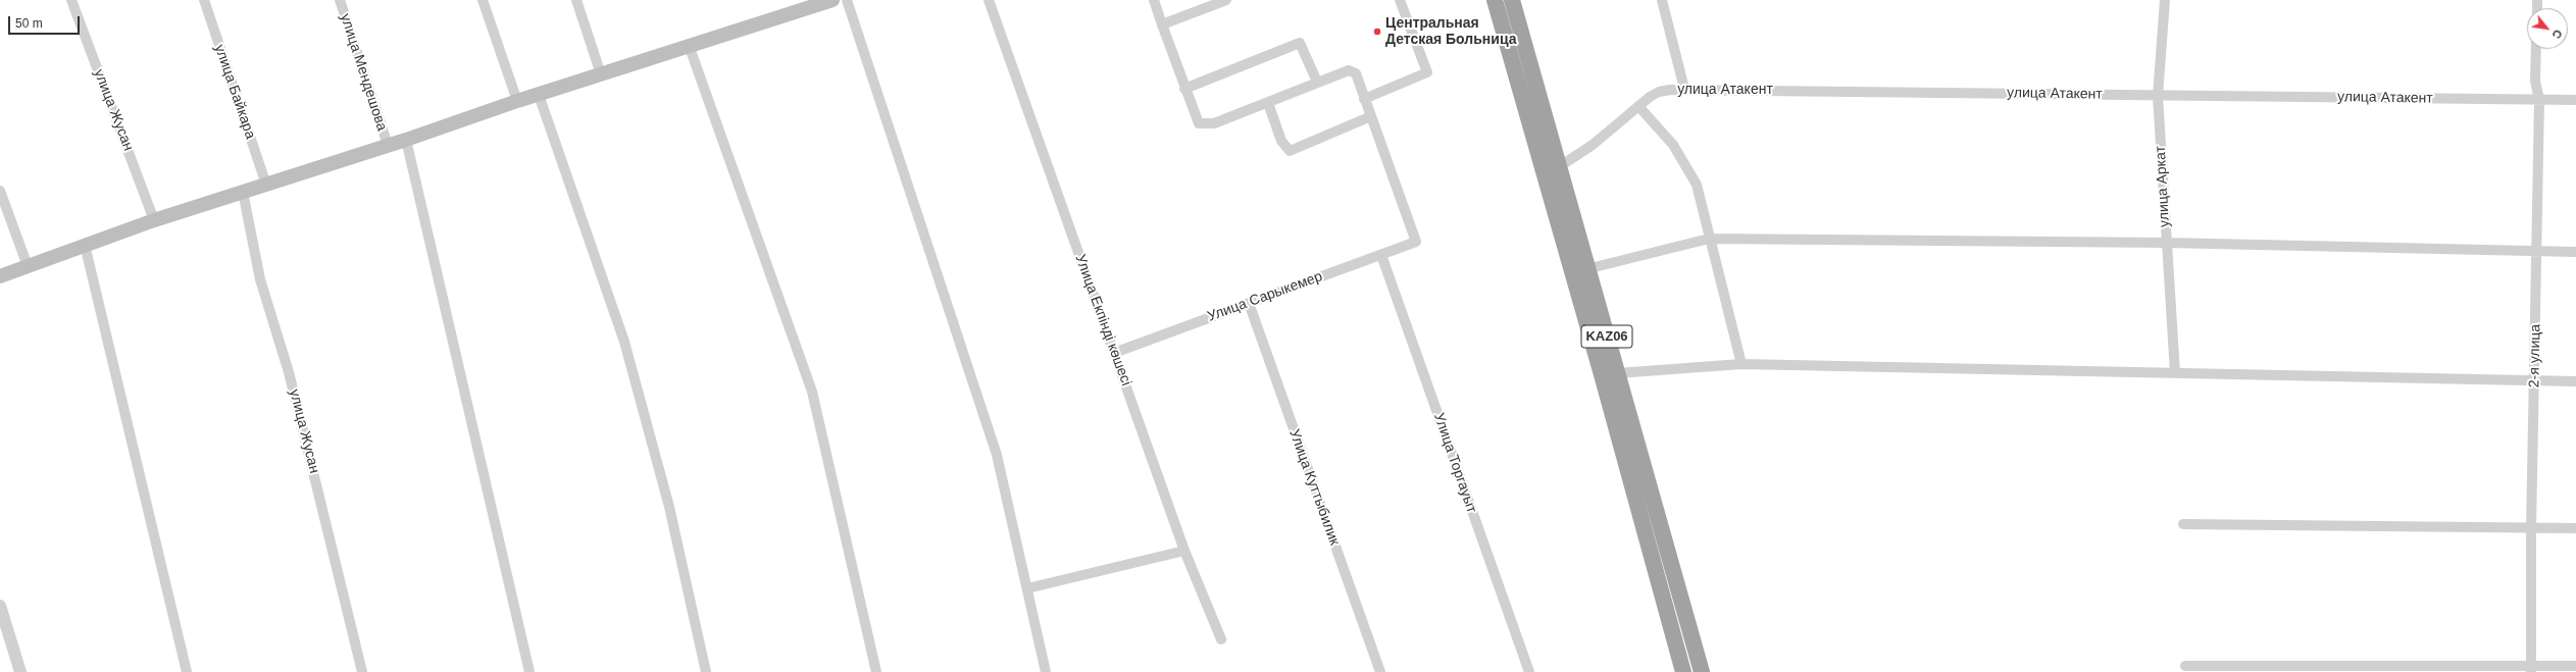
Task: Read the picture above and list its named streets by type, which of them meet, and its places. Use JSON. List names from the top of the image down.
{
  "streets": {
    "highway": ["KАZ06"],
    "street": [
      "улица Мендешова",
      "улица Атакент",
      "улица Байкара",
      "улица Жусан",
      "улица Аркат",
      "Улица Сарыкемер",
      "Улица Екпінді көшесі",
      "2-я улица",
      "Улица Торгауыт",
      "Улица Куттыбилик"
    ]
  },
  "crossings": [
    ["улица Атакент", "улица Аркат"],
    ["улица Атакент", "KАZ06"],
    ["улица Атакент", "2-я улица"],
    ["Улица Сарыкемер", "Улица Екпінді көшесі"],
    ["Улица Сарыкемер", "Улица Торгауыт"],
    ["Улица Сарыкемер", "Улица Куттыбилик"]
  ],
  "places": ["Центральная Детская Больница"],
  "scale_bar": "50 m",
  "north": "bottom right"
}
